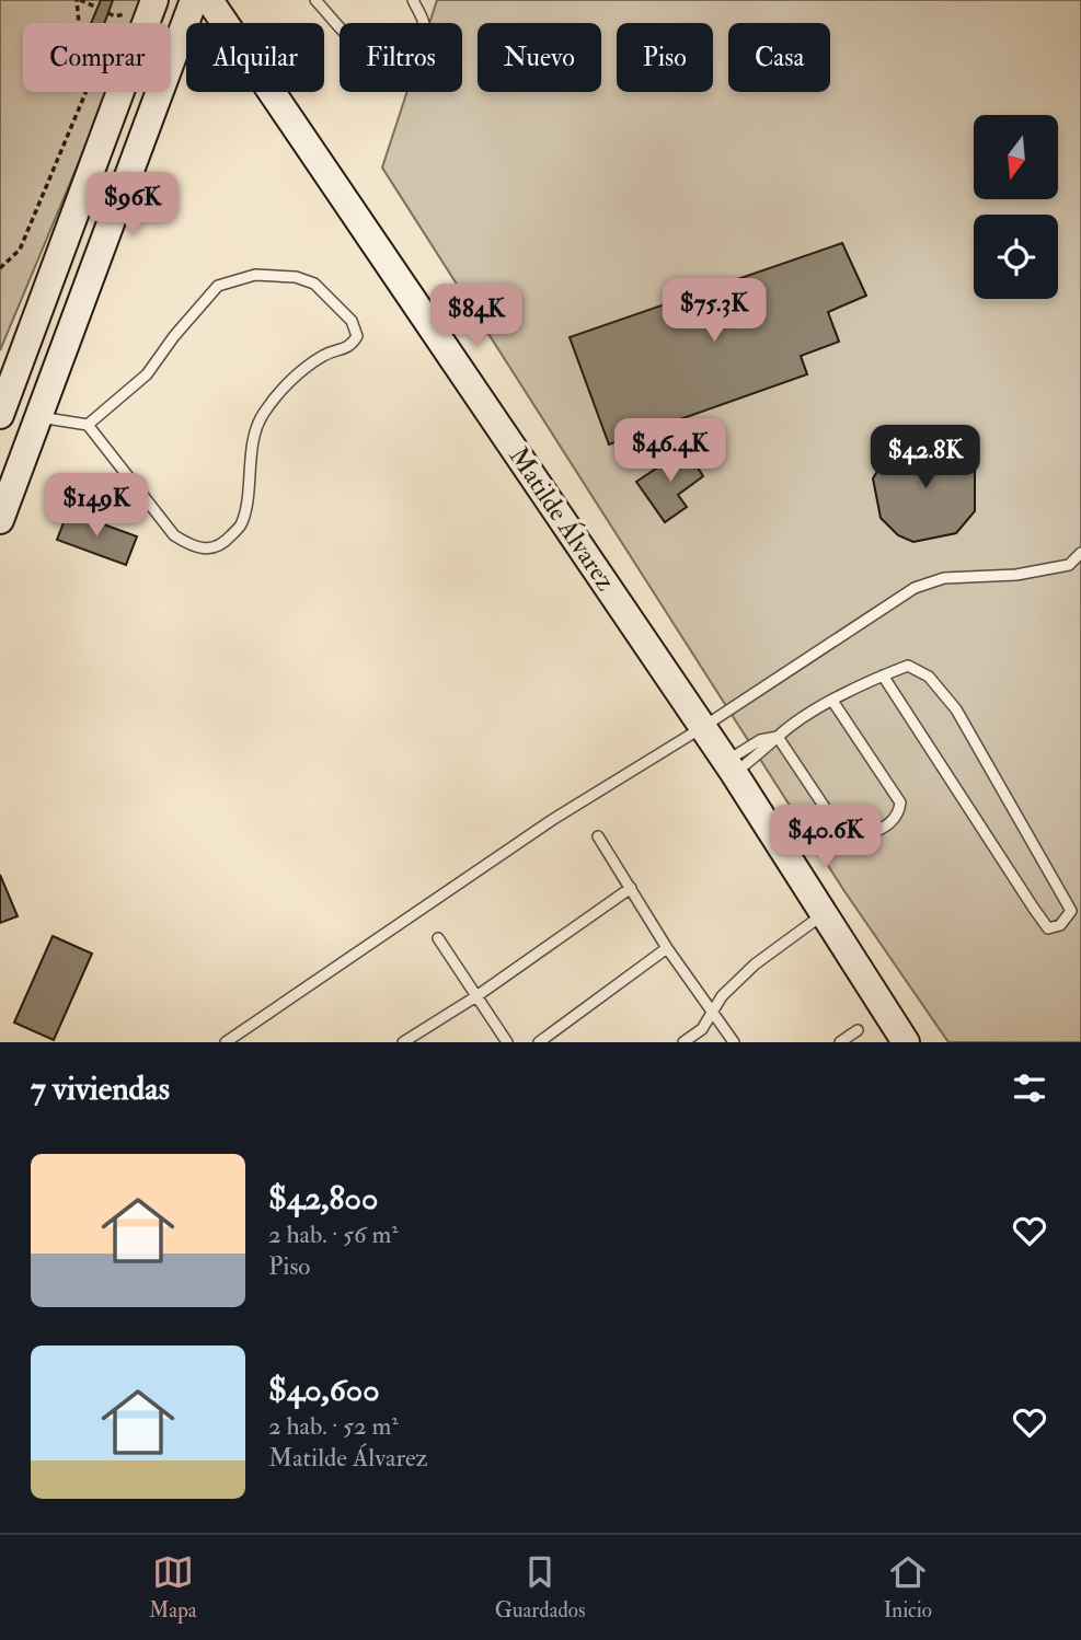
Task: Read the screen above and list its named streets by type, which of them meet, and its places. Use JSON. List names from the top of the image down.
{
  "streets": {
    "street": ["Matilde Álvarez"]
  },
  "north": "bottom",
  "page": {
    "chip": [
      "Comprar",
      "Alquilar",
      "Filtros",
      "Nuevo",
      "Piso",
      "Casa"
    ],
    "price": [
      "$96K",
      "$75.3K",
      "$84K",
      "$46.4K",
      "$42.8K",
      "$149K",
      "$40.6K"
    ],
    "heading": "7 viviendas",
    "list": [
      {
        "name": "$42,800",
        "note": "2 hab. · 56 m² · Piso"
      },
      {
        "name": "$40,600",
        "note": "2 hab. · 52 m² · Matilde Álvarez"
      }
    ],
    "tabs": ["Mapa", "Guardados", "Inicio"]
  }
}
